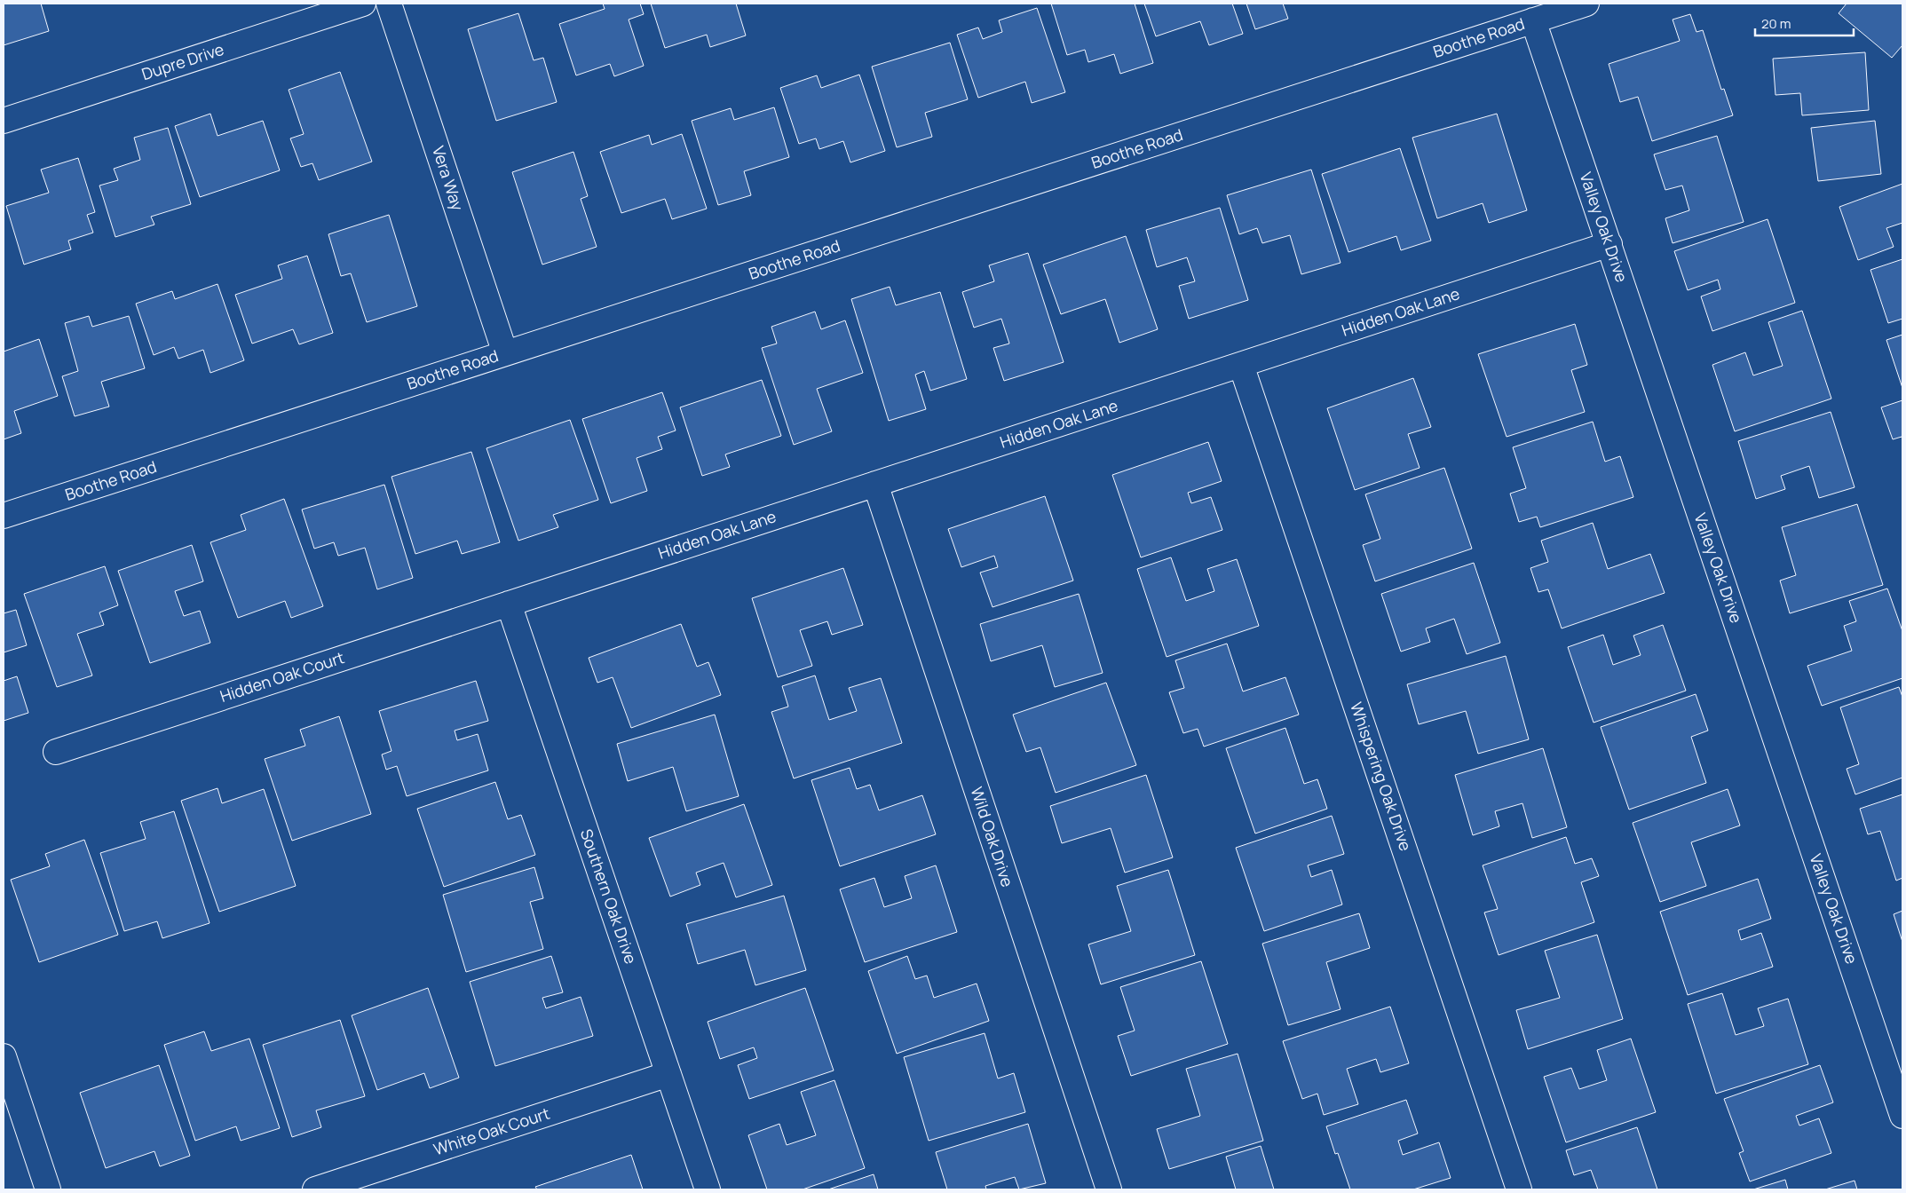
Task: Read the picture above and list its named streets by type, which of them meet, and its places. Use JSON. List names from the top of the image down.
{
  "streets": {
    "street": [
      "Boothe Road",
      "Dupre Drive",
      "Vera Way",
      "Valley Oak Drive",
      "Hidden Oak Lane",
      "Hidden Oak Court",
      "Whispering Oak Drive",
      "Wild Oak Drive",
      "Southern Oak Drive",
      "White Oak Court"
    ]
  },
  "crossings": [
    ["Boothe Road", "Vera Way"],
    ["Boothe Road", "Valley Oak Drive"],
    ["Valley Oak Drive", "Hidden Oak Lane"],
    ["Hidden Oak Lane", "Hidden Oak Court"],
    ["Hidden Oak Lane", "Whispering Oak Drive"],
    ["Hidden Oak Lane", "Wild Oak Drive"],
    ["Hidden Oak Lane", "Southern Oak Drive"],
    ["Hidden Oak Court", "Southern Oak Drive"],
    ["Southern Oak Drive", "White Oak Court"]
  ],
  "scale_bar": "20 m"
}
